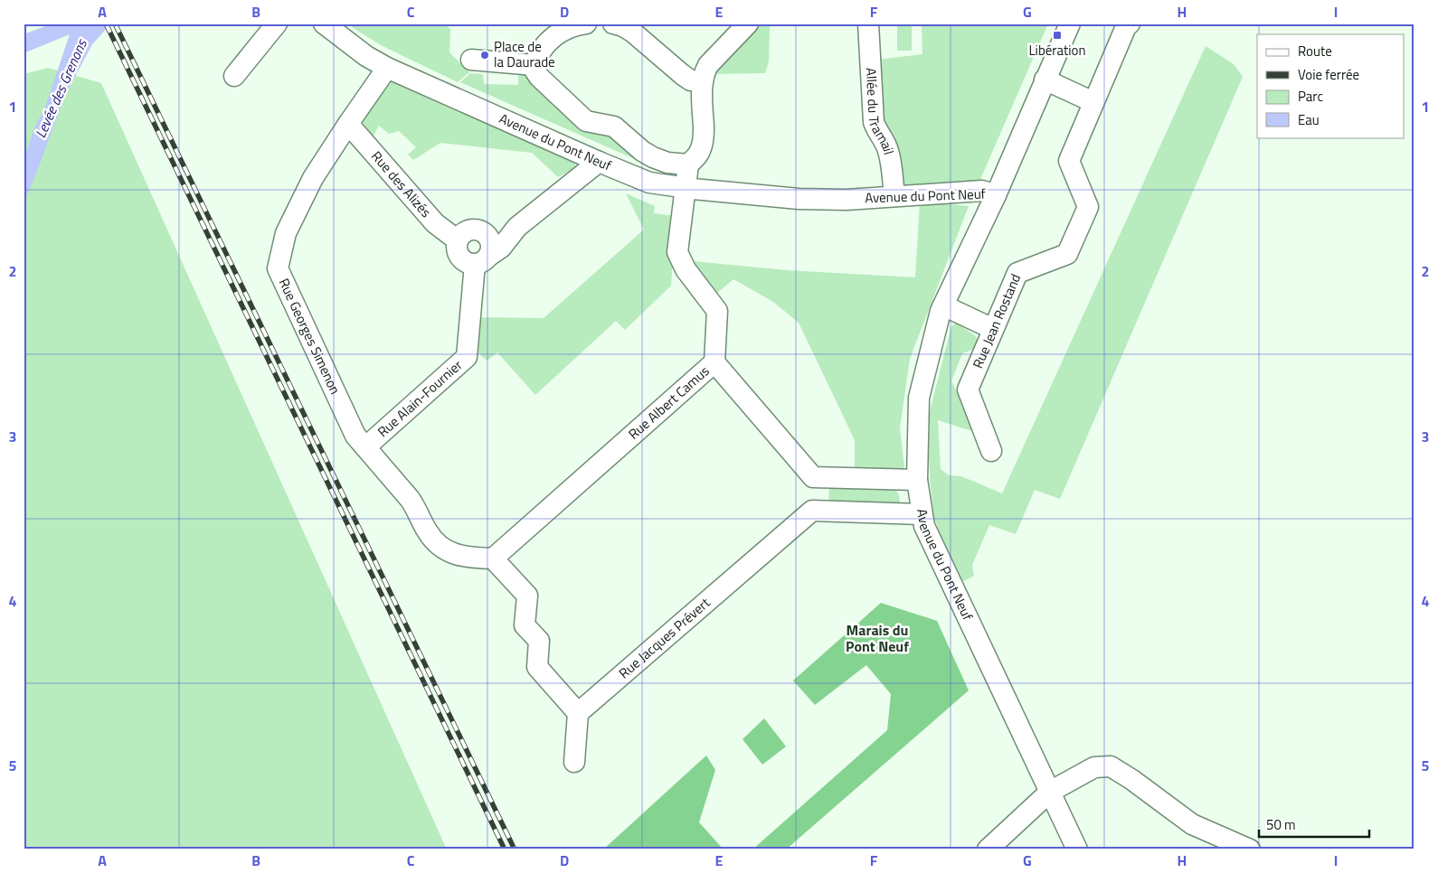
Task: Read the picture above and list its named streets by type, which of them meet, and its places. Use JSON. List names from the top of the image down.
{
  "streets": {
    "street": [
      "Allée du Tramail",
      "Avenue du Pont Neuf",
      "Rue des Alizés",
      "Rue Jean Rostand",
      "Rue Georges Simenon",
      "Rue Alain-Fournier",
      "Rue Albert Camus",
      "Rue Jacques Prévert"
    ]
  },
  "crossings": [
    ["Allée du Tramail", "Avenue du Pont Neuf"],
    ["Avenue du Pont Neuf", "Rue Georges Simenon"],
    ["Rue des Alizés", "Rue Georges Simenon"],
    ["Rue des Alizés", "Rue Alain-Fournier"],
    ["Rue Georges Simenon", "Rue Alain-Fournier"],
    ["Rue Georges Simenon", "Rue Albert Camus"]
  ],
  "districts": ["Marais du Pont Neuf"],
  "water": ["Levée des Grenons"],
  "places": {
    "transit": ["Libération"],
    "other": ["Place de la Daurade"]
  },
  "legend": [
    "Route",
    "Voie ferrée",
    "Parc",
    "Eau"
  ],
  "scale_bar": "50 m",
  "grid": {
    "columns": [
      "A",
      "B",
      "C",
      "D",
      "E",
      "F",
      "G",
      "H",
      "I"
    ],
    "rows": [
      "1",
      "2",
      "3",
      "4",
      "5"
    ]
  }
}
